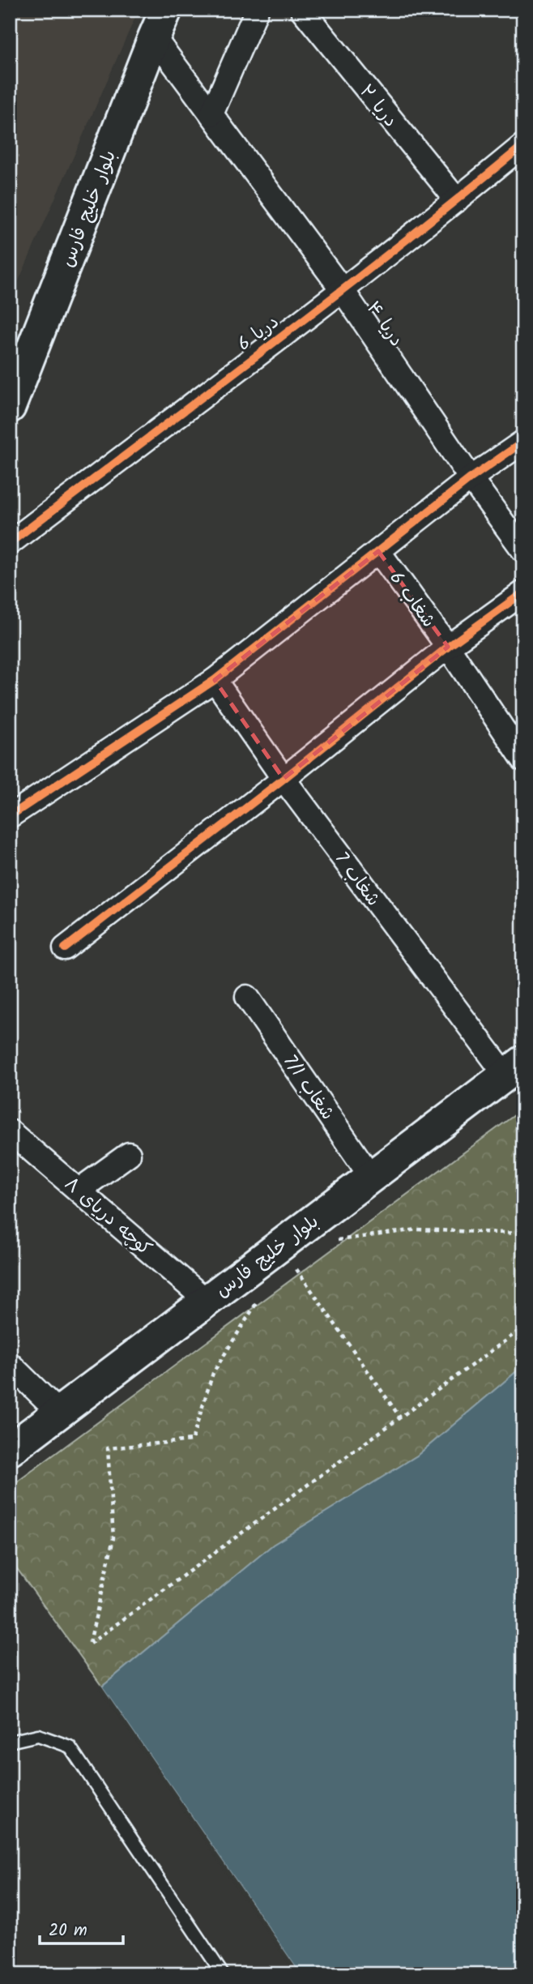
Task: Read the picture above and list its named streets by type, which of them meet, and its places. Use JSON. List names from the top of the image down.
{
  "streets": {
    "main road": ["بلوار خلیج‌ فارس", "بلوار خلیج ‌فارس"],
    "street": [
      "دریا ۲",
      "دریا ۴",
      "دریا 6",
      "شغاب 6",
      "شغاب 7",
      "شغاب 7/1",
      "کوچه دریای ۸"
    ]
  },
  "crossings": [
    ["دریا ۲", "دریا 6"],
    ["بلوار خلیج‌ فارس", "دریا ۴"],
    ["دریا ۴", "دریا 6"],
    ["شغاب 7", "بلوار خلیج ‌فارس"],
    ["شغاب 7/1", "بلوار خلیج ‌فارس"],
    ["کوچه دریای ۸", "بلوار خلیج ‌فارس"]
  ],
  "scale_bar": "20 m"
}
